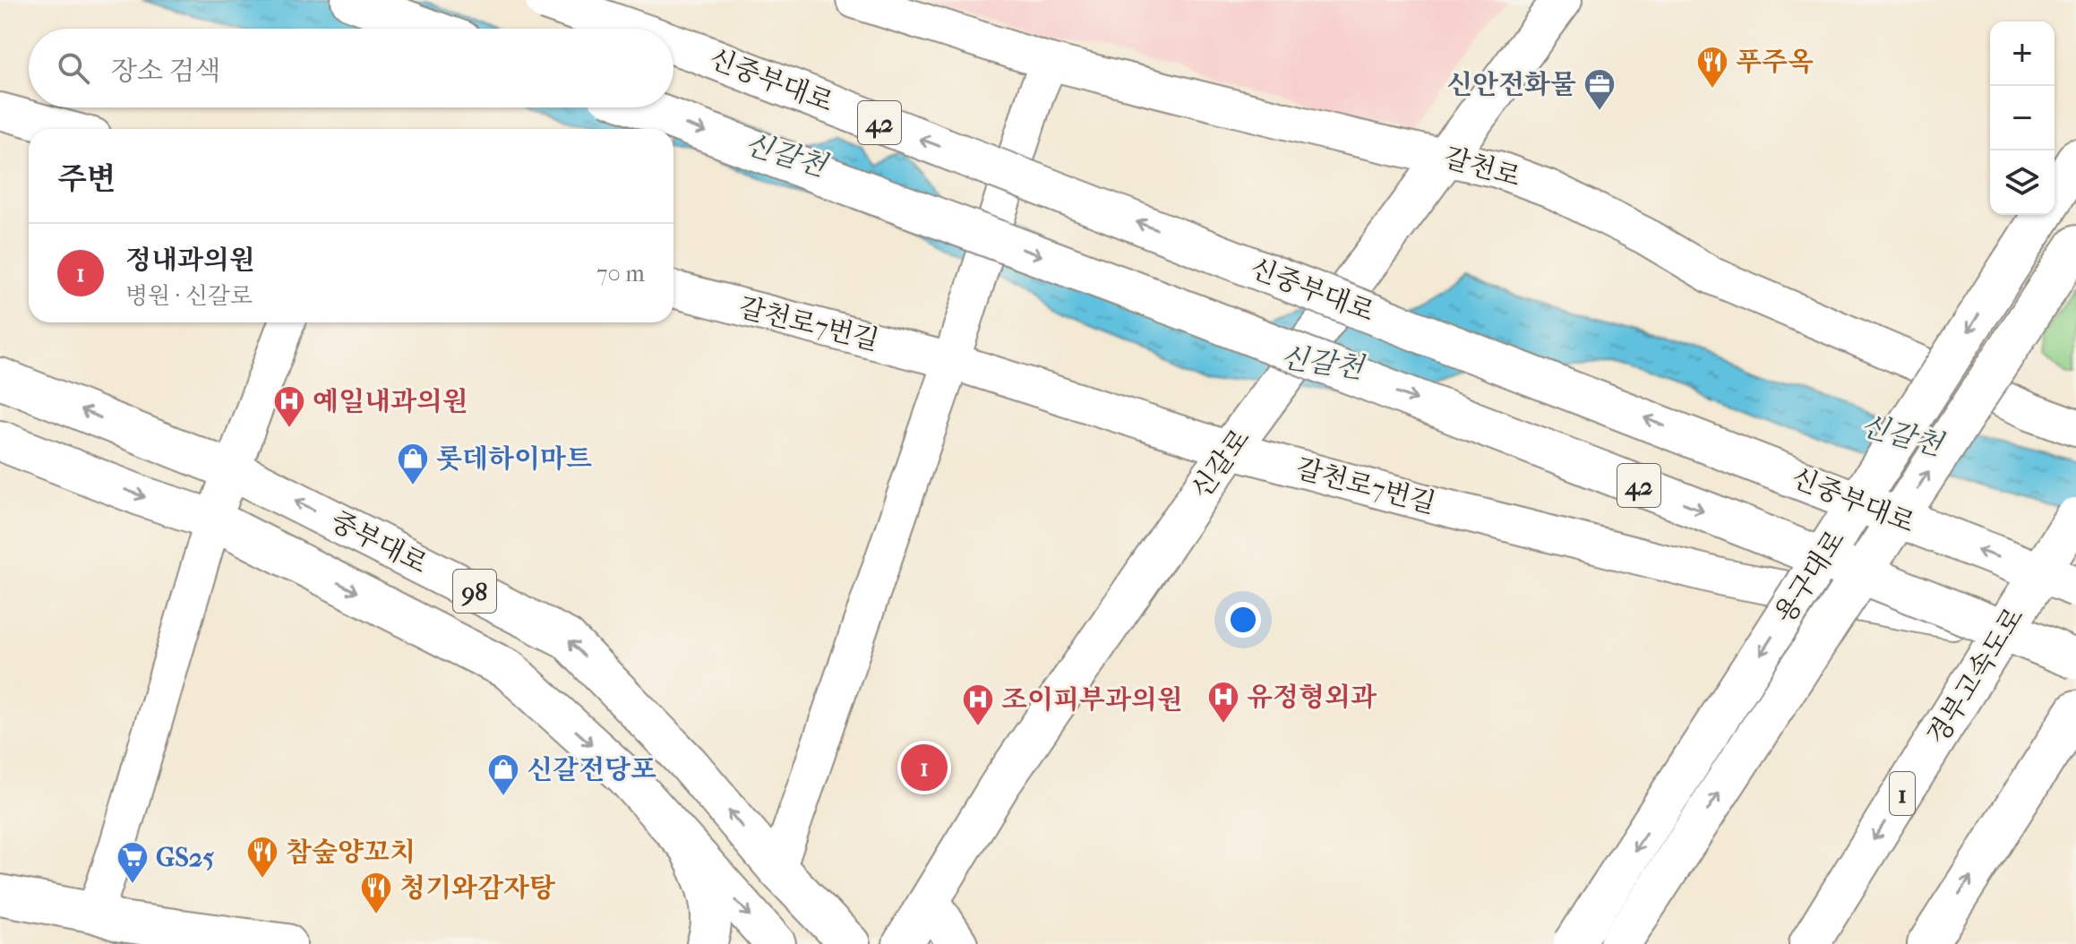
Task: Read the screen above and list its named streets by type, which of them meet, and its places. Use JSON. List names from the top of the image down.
{
  "streets": {
    "main road": [
      "신중부대로",
      "42",
      "신갈로",
      "중부대로",
      "용구대로",
      "98",
      "경부고속도로",
      "1"
    ],
    "street": ["갈천로", "갈천로7번길"]
  },
  "crossings": [
    ["갈천로", "신갈로"],
    ["갈천로7번길", "신갈로"]
  ],
  "water": ["신갈천"],
  "places": {
    "restaurant": ["푸주옥", "참숲양꼬치", "청기와감자탕"],
    "office": ["신안전화물"],
    "hospital": ["예일내과의원", "유정형외과", "조이피부과의원"],
    "shop": ["롯데하이마트", "신갈전당포"],
    "supermarket": ["GS25"]
  },
  "page": {
    "map_buttons": ["+", "−"],
    "search": "장소 검색",
    "heading": "주변",
    "list": [
      {
        "mark": "1",
        "name": "정내과의원",
        "note": "병원 · 신갈로",
        "value": "70 m"
      }
    ],
    "pins": "1"
  }
}
